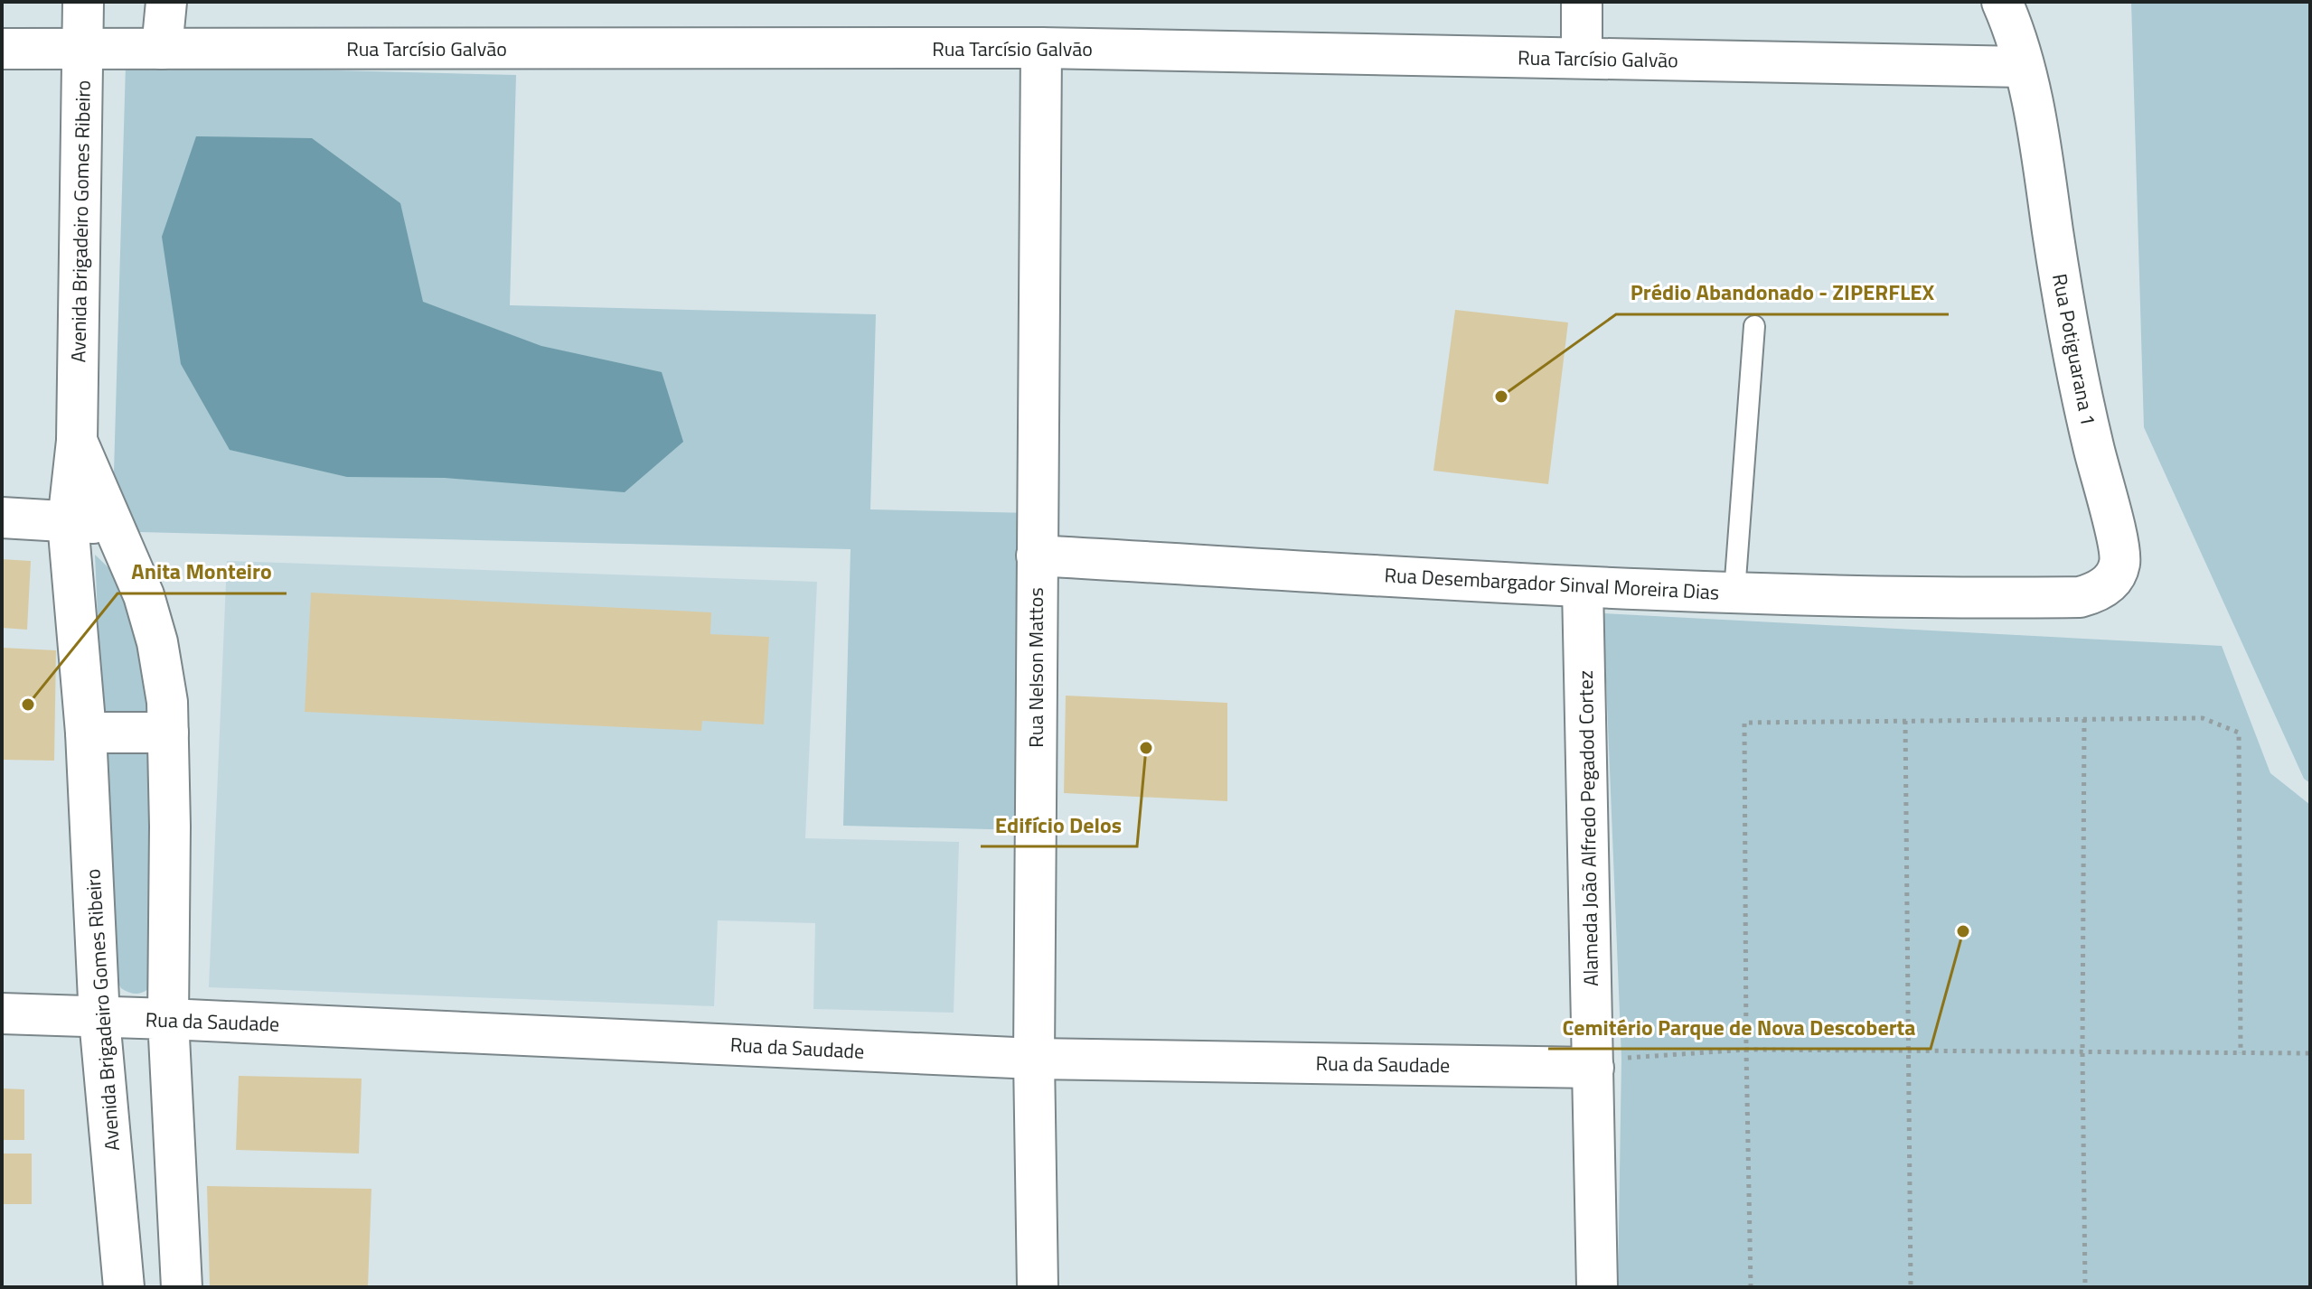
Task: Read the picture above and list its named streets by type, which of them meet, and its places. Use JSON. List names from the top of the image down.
{
  "streets": {
    "street": [
      "Rua Tarcísio Galvão",
      "Avenida Brigadeiro Gomes Ribeiro",
      "Rua Potiguarana 1",
      "Rua Desembargador Sinval Moreira Dias",
      "Rua Nelson Mattos",
      "Alameda João Alfredo Pegadod Cortez",
      "Rua da Saudade"
    ]
  },
  "crossings": [
    ["Rua Tarcísio Galvão", "Avenida Brigadeiro Gomes Ribeiro"],
    ["Rua Tarcísio Galvão", "Rua Potiguarana 1"],
    ["Rua Tarcísio Galvão", "Rua Nelson Mattos"],
    ["Avenida Brigadeiro Gomes Ribeiro", "Rua da Saudade"],
    ["Rua Potiguarana 1", "Rua Desembargador Sinval Moreira Dias"],
    ["Rua Desembargador Sinval Moreira Dias", "Rua Nelson Mattos"],
    ["Rua Desembargador Sinval Moreira Dias", "Alameda João Alfredo Pegadod Cortez"],
    ["Rua Nelson Mattos", "Rua da Saudade"],
    ["Alameda João Alfredo Pegadod Cortez", "Rua da Saudade"]
  ],
  "places": [
    "Prédio Abandonado - ZIPERFLEX",
    "Anita Monteiro",
    "Edifício Delos",
    "Cemitério Parque de Nova Descoberta"
  ]
}
